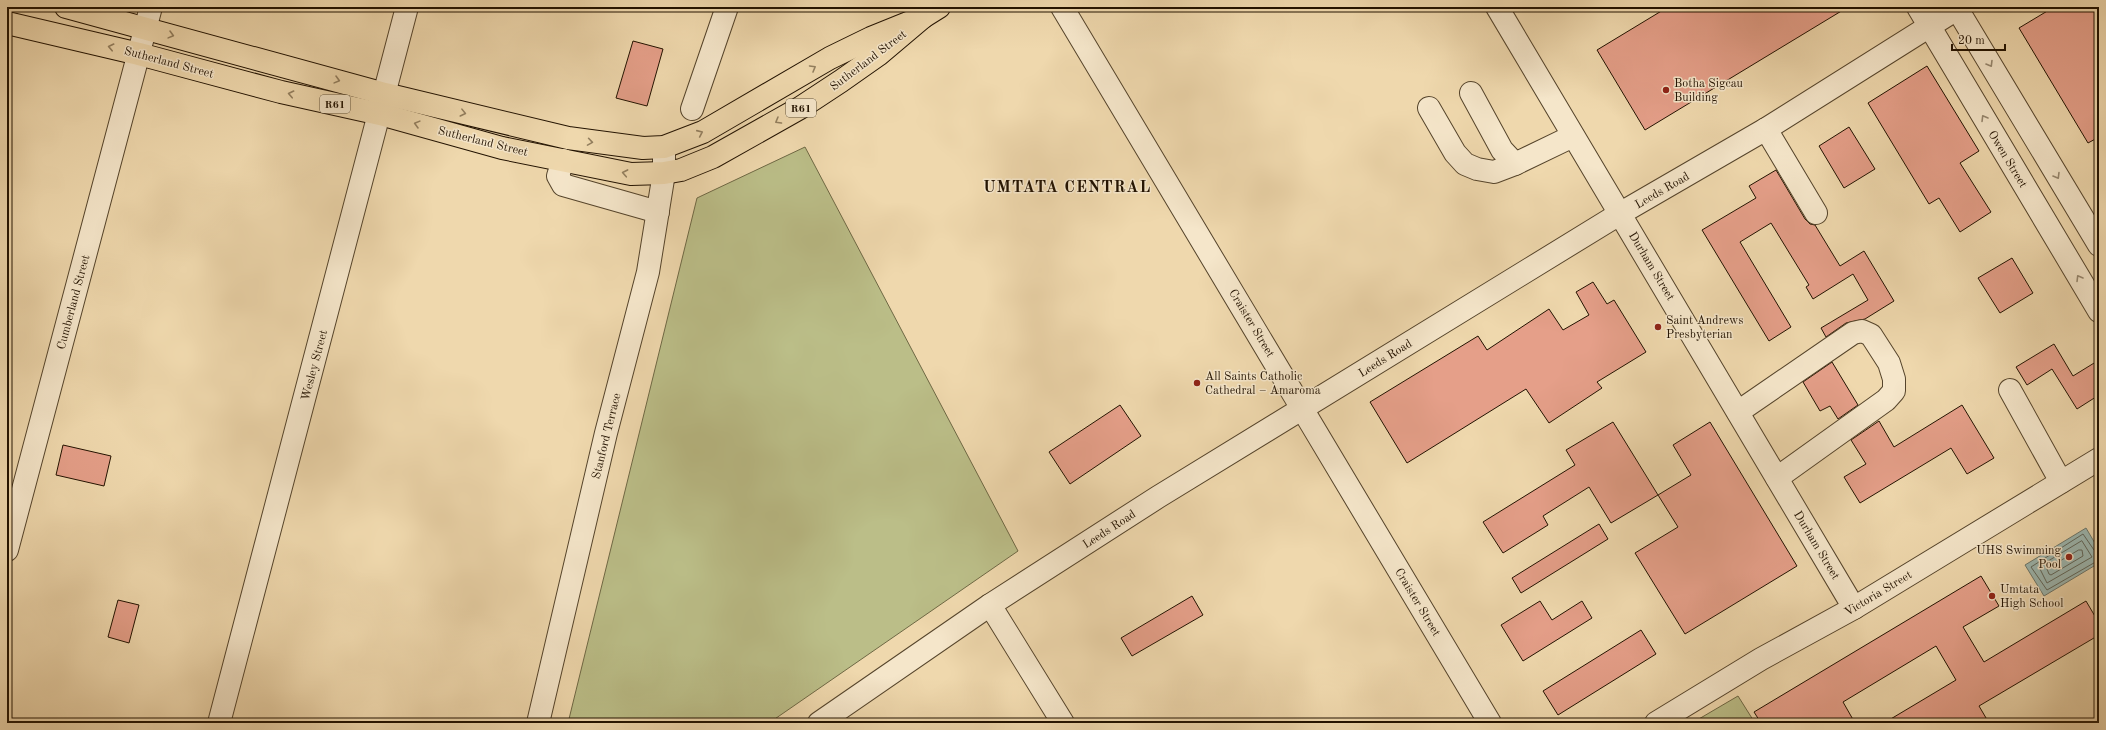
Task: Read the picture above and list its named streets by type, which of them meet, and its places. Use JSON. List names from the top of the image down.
{
  "streets": {
    "main road": ["Sutherland Street", "R61"],
    "street": [
      "Owen Street",
      "Leeds Road",
      "Durham Street",
      "Cumberland Street",
      "Craister Street",
      "Wesley Street",
      "Stanford Terrace",
      "Victoria Street"
    ]
  },
  "crossings": [
    ["Sutherland Street", "Cumberland Street"],
    ["Sutherland Street", "Wesley Street"],
    ["Sutherland Street", "Stanford Terrace"],
    ["Owen Street", "Leeds Road"],
    ["Leeds Road", "Durham Street"],
    ["Leeds Road", "Craister Street"],
    ["Durham Street", "Victoria Street"]
  ],
  "districts": ["UMTATA CENTRAL"],
  "places": [
    "Botha Sigcau Building",
    "Saint Andrews Presbyterian",
    "All Saints Catholic Cathedral – Amaroma",
    "UHS Swimming Pool",
    "Umtata High School"
  ],
  "scale_bar": "20 m"
}
